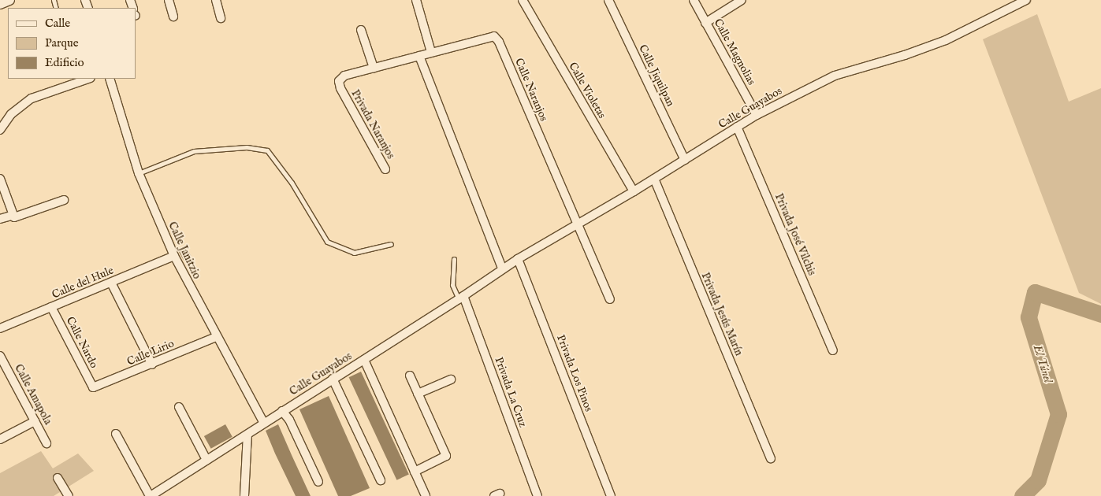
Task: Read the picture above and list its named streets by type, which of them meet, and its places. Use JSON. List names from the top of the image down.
{
  "streets": {
    "street": [
      "Calle Magnolias",
      "Calle Jiquilpan",
      "Calle Naranjos",
      "Calle Violetas",
      "Calle Guayabos",
      "Privada Naranjos",
      "Privada José Vilchis",
      "Calle Janitzio",
      "Calle del Hule",
      "Privada Jesús Marín",
      "Calle Nardo",
      "Calle Lirio",
      "Privada Los Pinos",
      "Privada La Cruz",
      "Calle Amapola"
    ]
  },
  "crossings": [
    ["Calle Magnolias", "Calle Guayabos"],
    ["Calle Jiquilpan", "Calle Guayabos"],
    ["Calle Naranjos", "Calle Guayabos"],
    ["Calle Naranjos", "Privada Naranjos"],
    ["Calle Violetas", "Calle Guayabos"],
    ["Calle Guayabos", "Privada José Vilchis"],
    ["Calle Guayabos", "Calle Janitzio"],
    ["Calle Guayabos", "Privada Jesús Marín"],
    ["Calle Guayabos", "Privada Los Pinos"],
    ["Calle Guayabos", "Privada La Cruz"],
    ["Calle Janitzio", "Calle del Hule"],
    ["Calle Janitzio", "Calle Lirio"],
    ["Calle del Hule", "Calle Nardo"],
    ["Calle Nardo", "Calle Lirio"]
  ],
  "water": ["El Túnel"],
  "legend": ["Calle", "Parque", "Edificio"]
}
